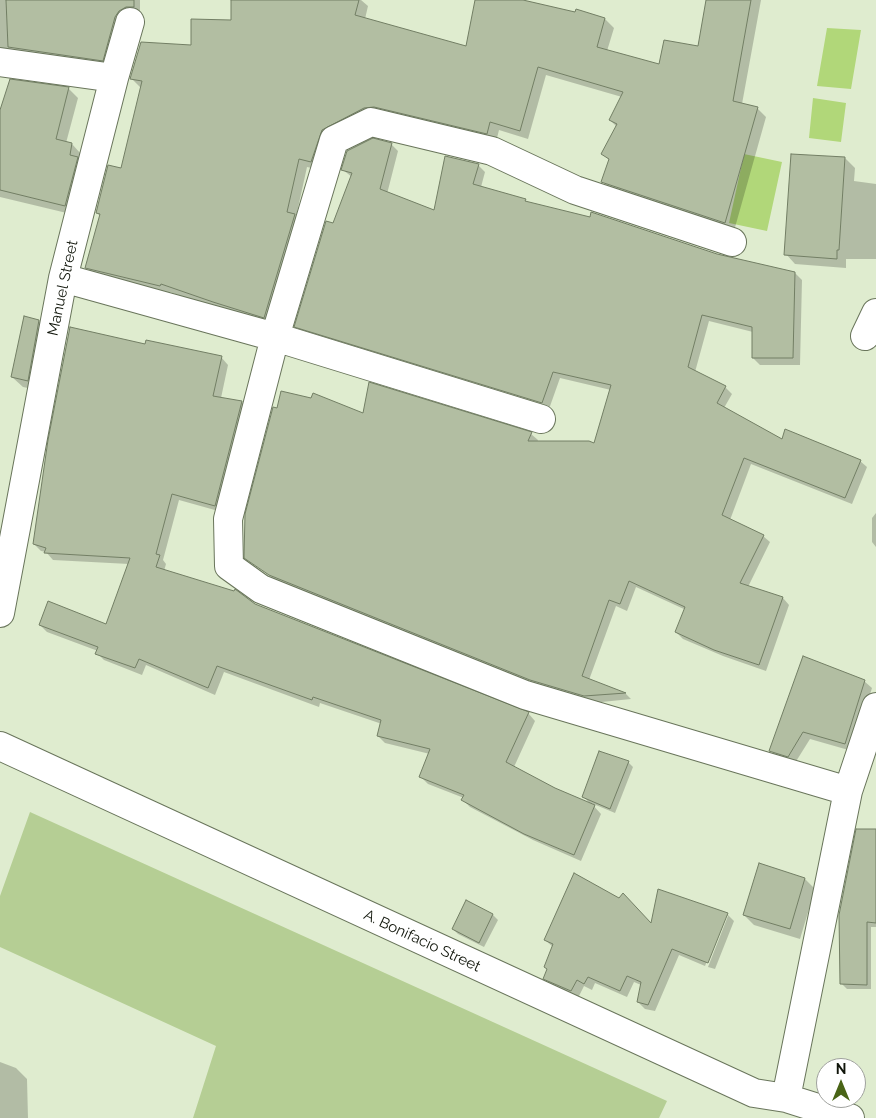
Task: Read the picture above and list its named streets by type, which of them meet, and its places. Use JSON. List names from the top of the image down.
{
  "streets": {
    "street": ["Manuel Street", "A. Bonifacio Street"]
  },
  "north": "top"
}
